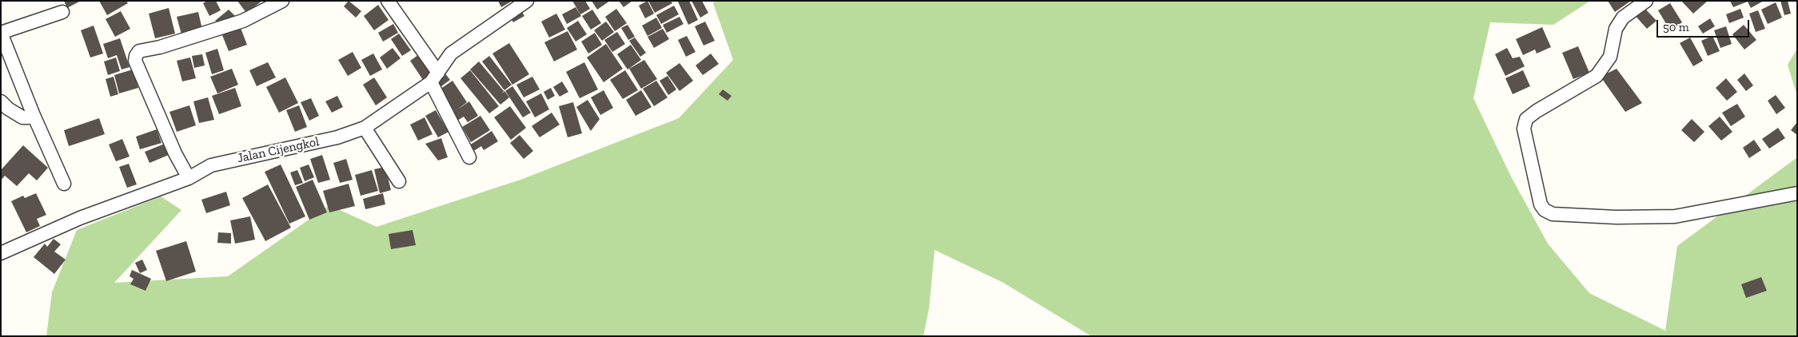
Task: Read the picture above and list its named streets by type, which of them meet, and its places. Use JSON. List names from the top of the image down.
{
  "streets": {
    "street": ["Jalan Cijengkol"]
  },
  "scale_bar": "50 m"
}
